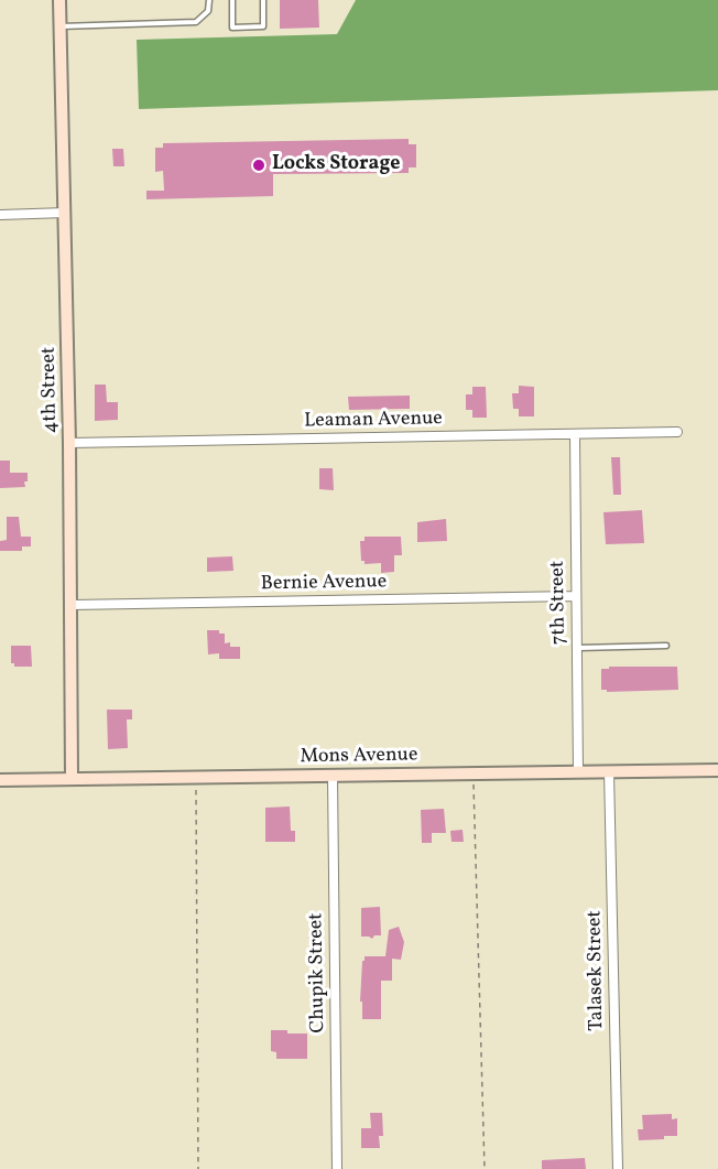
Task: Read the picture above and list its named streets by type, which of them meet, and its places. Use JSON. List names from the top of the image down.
{
  "streets": {
    "street": [
      "4th Street",
      "Leaman Avenue",
      "Bernie Avenue",
      "7th Street",
      "Mons Avenue",
      "Talasek Street",
      "Chupik Street"
    ]
  },
  "crossings": [
    ["4th Street", "Leaman Avenue"],
    ["4th Street", "Bernie Avenue"],
    ["4th Street", "Mons Avenue"],
    ["Leaman Avenue", "7th Street"],
    ["Bernie Avenue", "7th Street"],
    ["7th Street", "Mons Avenue"],
    ["Mons Avenue", "Talasek Street"],
    ["Mons Avenue", "Chupik Street"]
  ],
  "places": ["Locks Storage"]
}
